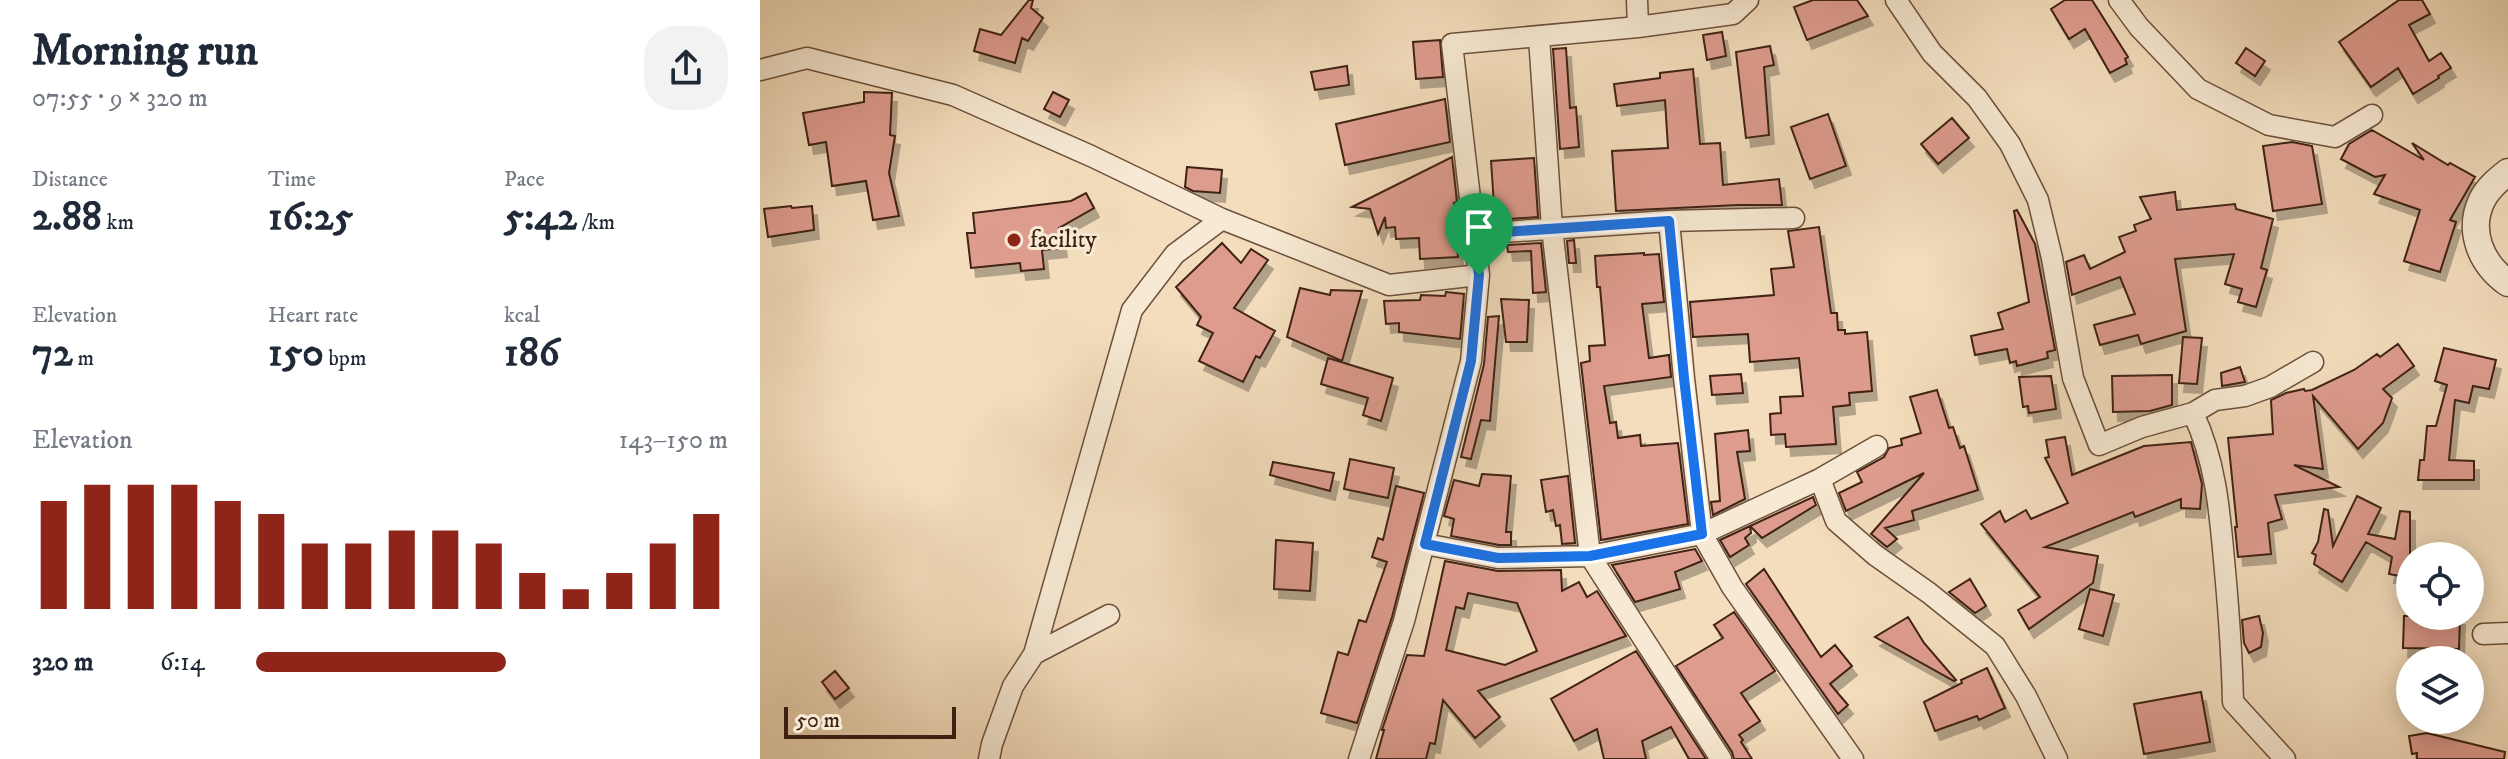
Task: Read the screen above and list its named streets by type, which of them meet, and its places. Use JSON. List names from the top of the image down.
{
  "places": ["facility"],
  "scale_bar": "50 m",
  "page": {
    "heading": ["Morning run", "07:55 · 9 × 320 m"],
    "stats": [
      ["Distance", "2.88 km"],
      ["Time", "16:25"],
      ["Pace", "5:42 /km"],
      ["Elevation", "72 m"],
      ["Heart rate", "150 bpm"],
      ["kcal", "186"]
    ],
    "chart": ["Elevation", "143–150 m"],
    "list": [
      {
        "name": "320 m",
        "note": "6:14"
      }
    ],
    "scale": "50 m"
  }
}
